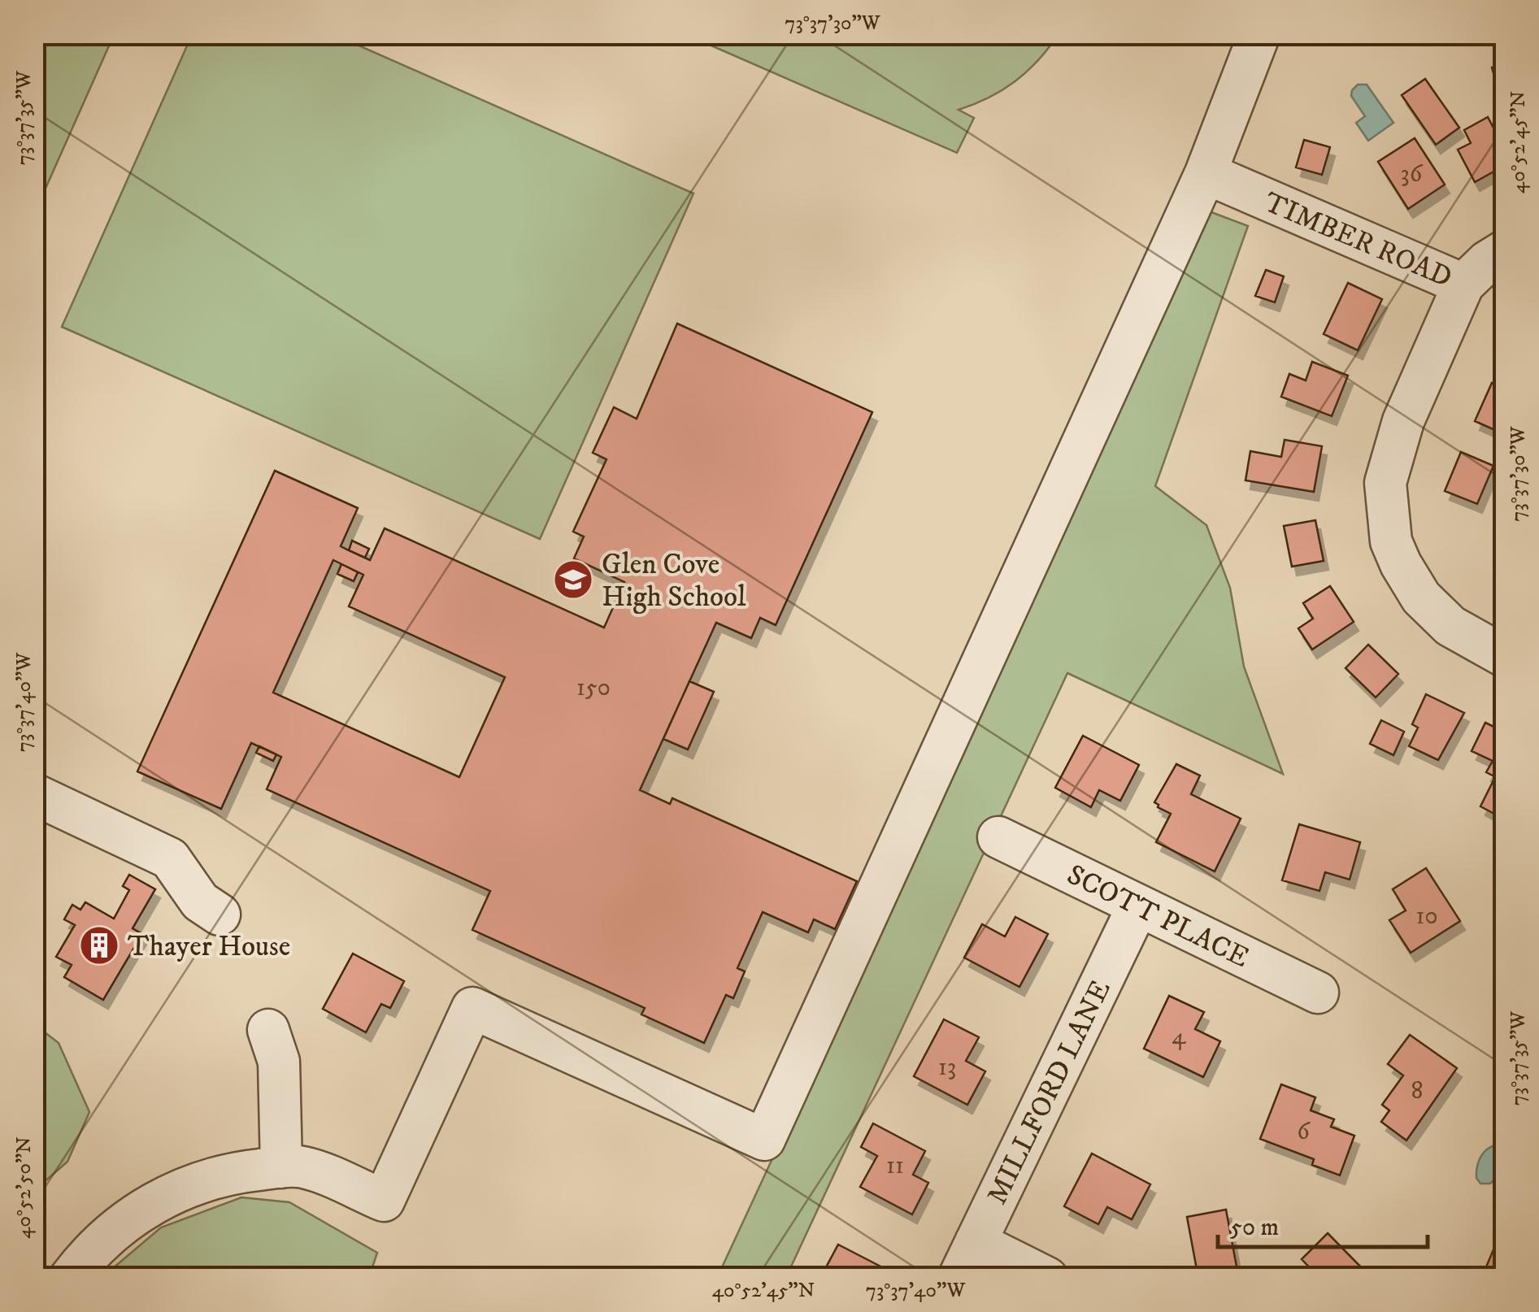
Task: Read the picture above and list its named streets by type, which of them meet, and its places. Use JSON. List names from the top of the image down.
{
  "streets": {
    "street": ["TIMBER ROAD", "SCOTT PLACE", "MILLFORD LANE"]
  },
  "crossings": [
    ["SCOTT PLACE", "MILLFORD LANE"]
  ],
  "places": {
    "school or university": ["Glen Cove High School"],
    "building": ["Thayer House"]
  },
  "house_numbers": [
    "36",
    "150",
    "10",
    "4",
    "13",
    "8",
    "6",
    "11"
  ],
  "scale_bar": "50 m",
  "coordinates": [
    "73°37'30\"W",
    "73°37'35\"W",
    "40°52'45\"N",
    "73°37'40\"W",
    "40°52'50\"N"
  ]
}
